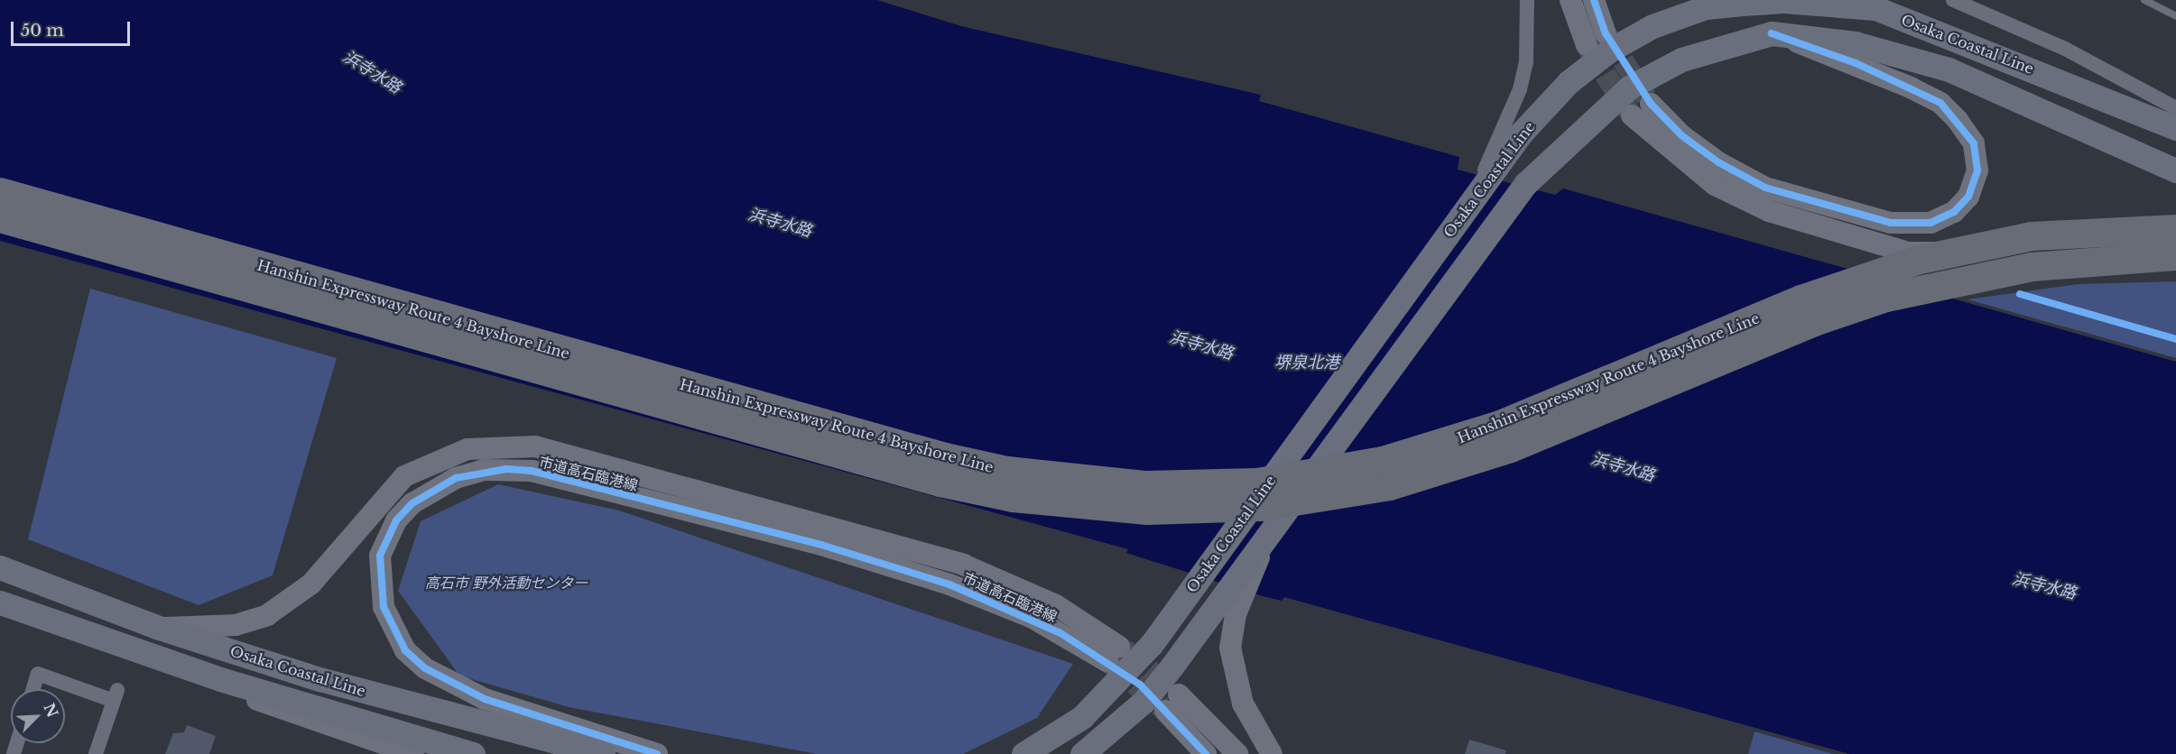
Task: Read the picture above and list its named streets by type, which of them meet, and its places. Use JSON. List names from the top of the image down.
{
  "streets": {
    "highway": ["Hanshin Expressway Route 4 Bayshore Line"],
    "main road": ["Osaka Coastal Line"],
    "street": ["市道高石臨港線"]
  },
  "crossings": [
    ["Osaka Coastal Line", "市道高石臨港線"]
  ],
  "water": ["浜寺水路", "堺泉北港"],
  "parks": ["高石市 野外活動センター"],
  "scale_bar": "50 m",
  "north": "top right"
}
